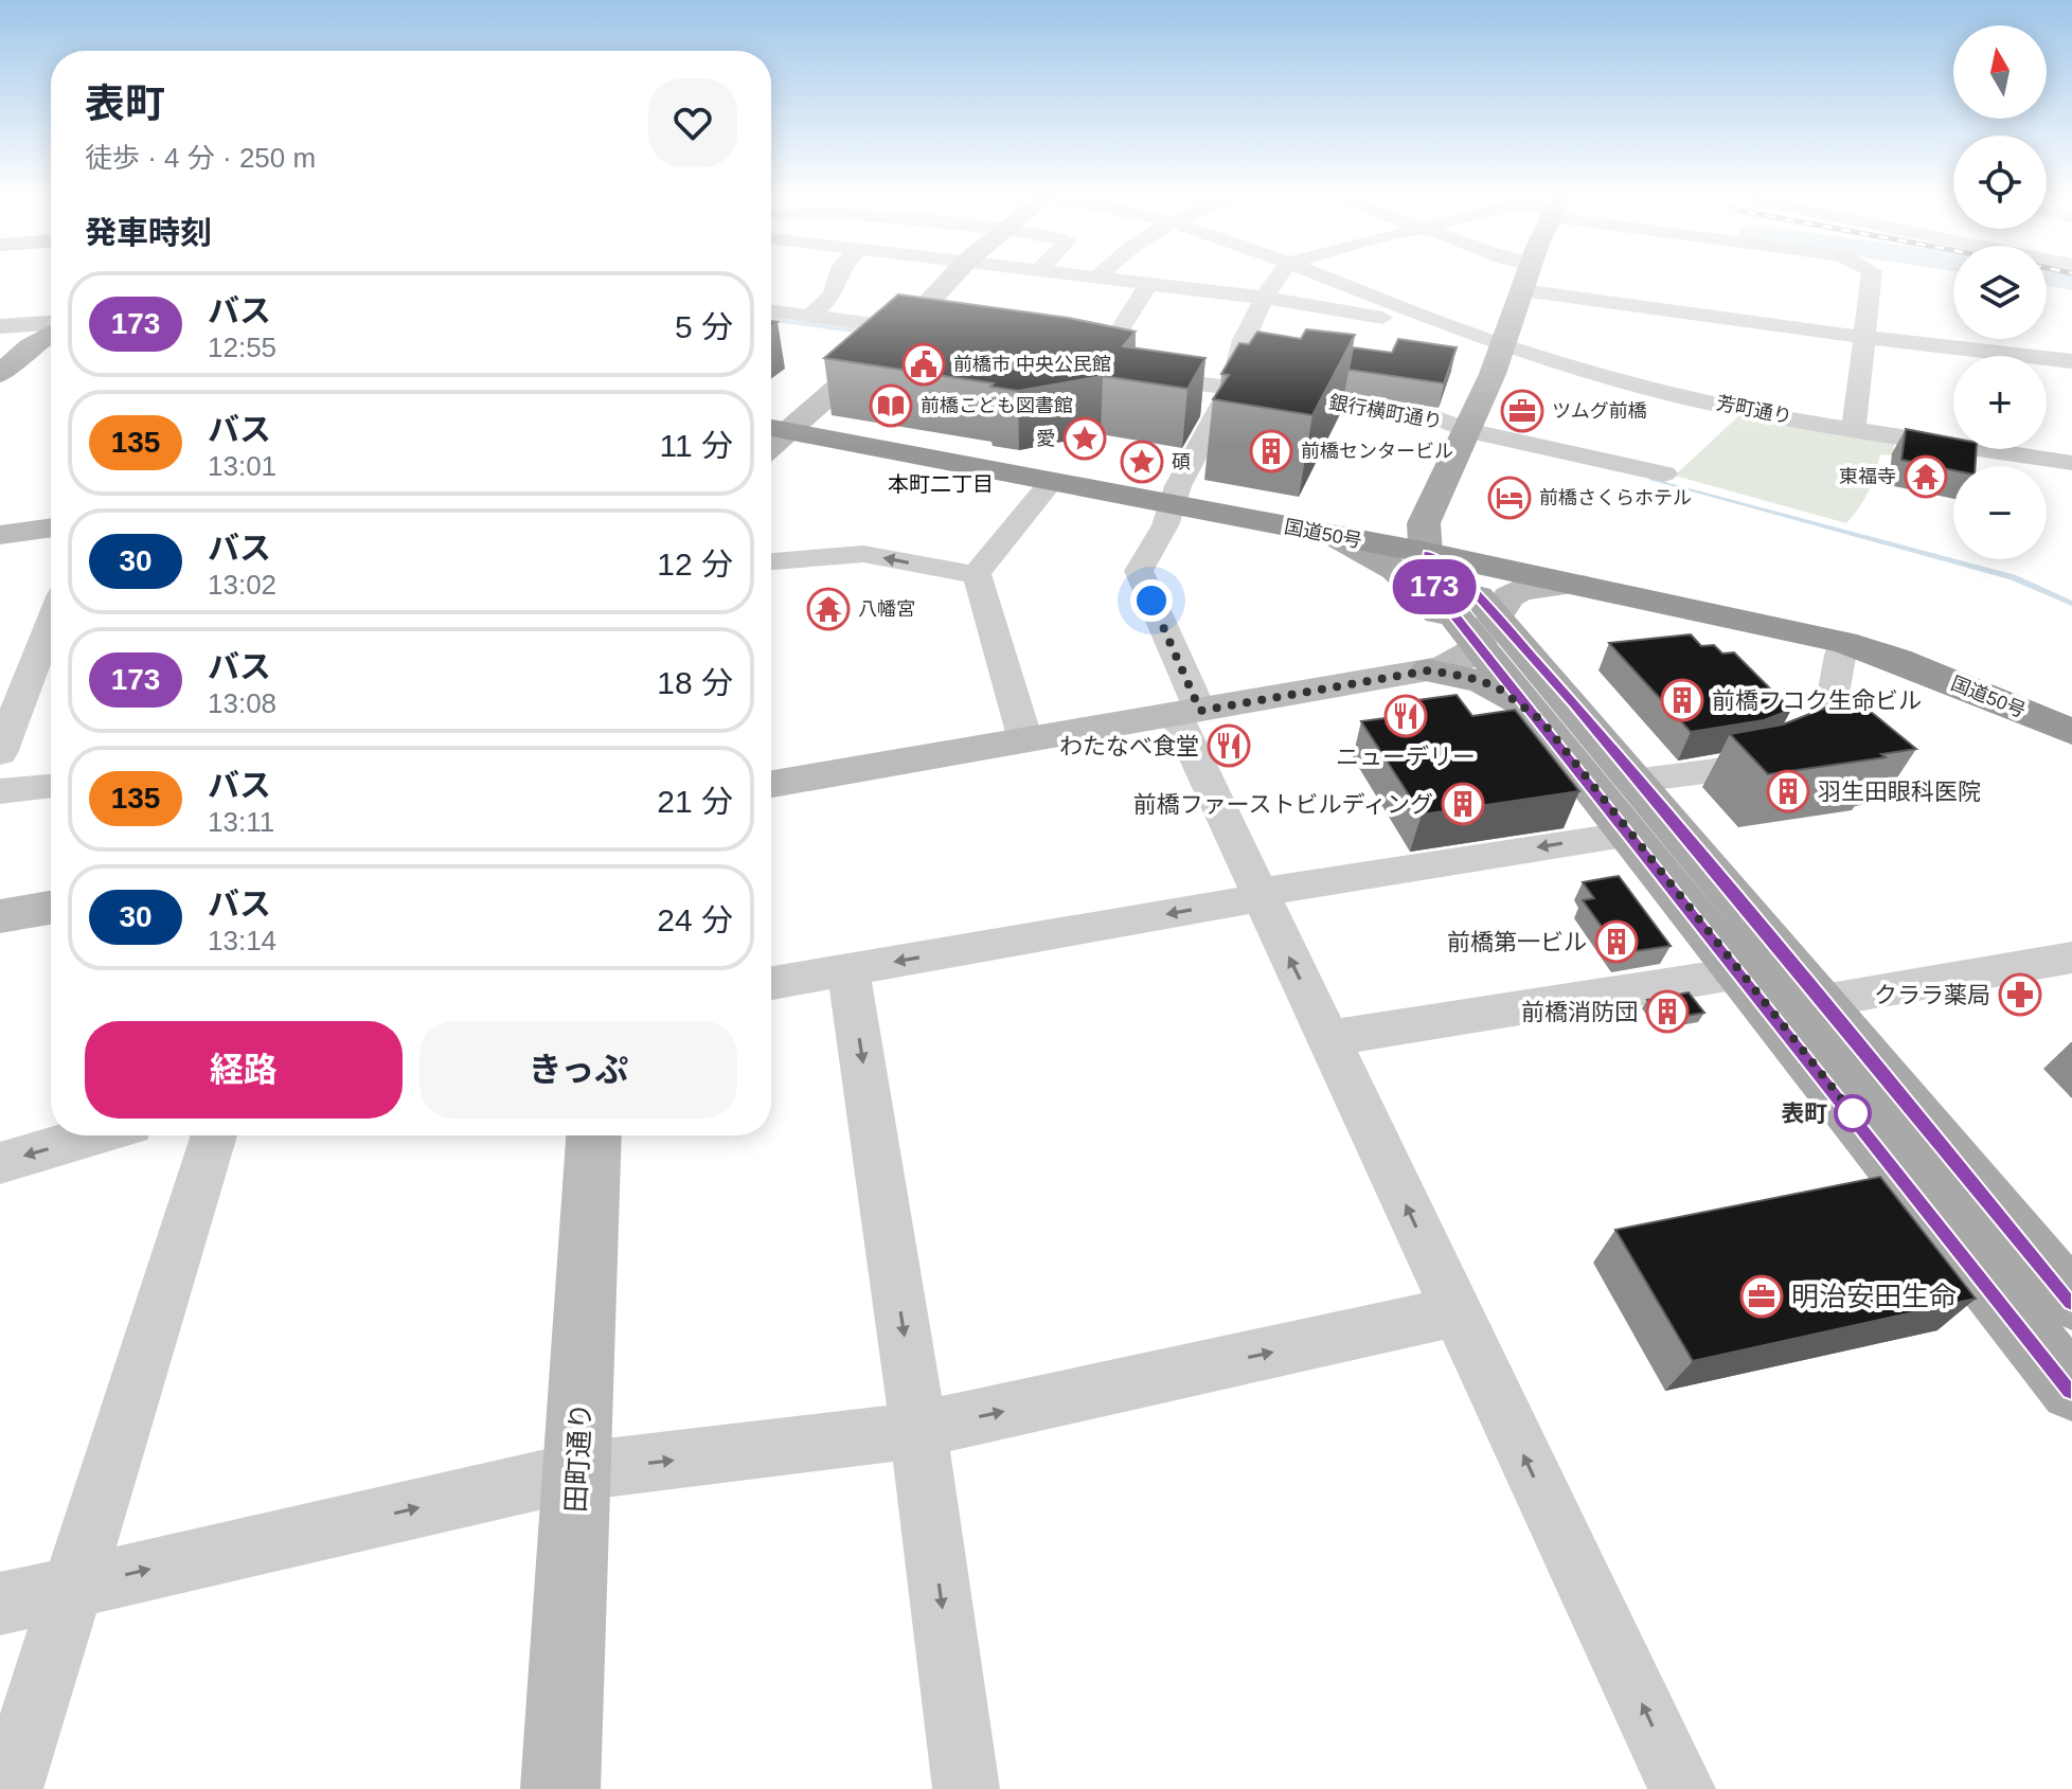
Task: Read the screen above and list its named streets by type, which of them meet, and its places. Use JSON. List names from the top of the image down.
{
  "streets": {
    "highway": ["国道50号"],
    "street": ["芳町通り", "銀行横町通り", "田町通り"]
  },
  "districts": ["本町二丁目"],
  "places": {
    "public building": ["前橋市 中央公民館"],
    "library": ["前橋こども図書館"],
    "office": ["ツムグ前橋", "明治安田生命"],
    "place": ["愛", "碩"],
    "building": [
      "前橋センタービル",
      "前橋フコク生命ビル",
      "羽生田眼科医院",
      "前橋ファーストビルディング",
      "前橋第一ビル",
      "前橋消防団"
    ],
    "temple": ["東福寺", "八幡宮"],
    "hotel": ["前橋さくらホテル"],
    "restaurant": ["ニューデリー", "わたなべ食堂"],
    "pharmacy": ["クララ薬局"],
    "other": ["表町"]
  },
  "lines": ["bus line 173"],
  "north": "top",
  "page": {
    "on_map": "173",
    "map_buttons": ["+", "−"],
    "heading": [
      ["表町", "徒歩 · 4 分 · 250 m"],
      "発車時刻"
    ],
    "list": [
      {
        "mark": "173",
        "name": "バス",
        "note": "12:55",
        "value": "5 分"
      },
      {
        "mark": "135",
        "name": "バス",
        "note": "13:01",
        "value": "11 分"
      },
      {
        "mark": "30",
        "name": "バス",
        "note": "13:02",
        "value": "12 分"
      },
      {
        "mark": "173",
        "name": "バス",
        "note": "13:08",
        "value": "18 分"
      },
      {
        "mark": "135",
        "name": "バス",
        "note": "13:11",
        "value": "21 分"
      },
      {
        "mark": "30",
        "name": "バス",
        "note": "13:14",
        "value": "24 分"
      }
    ],
    "buttons": ["経路", "きっぷ"]
  }
}
